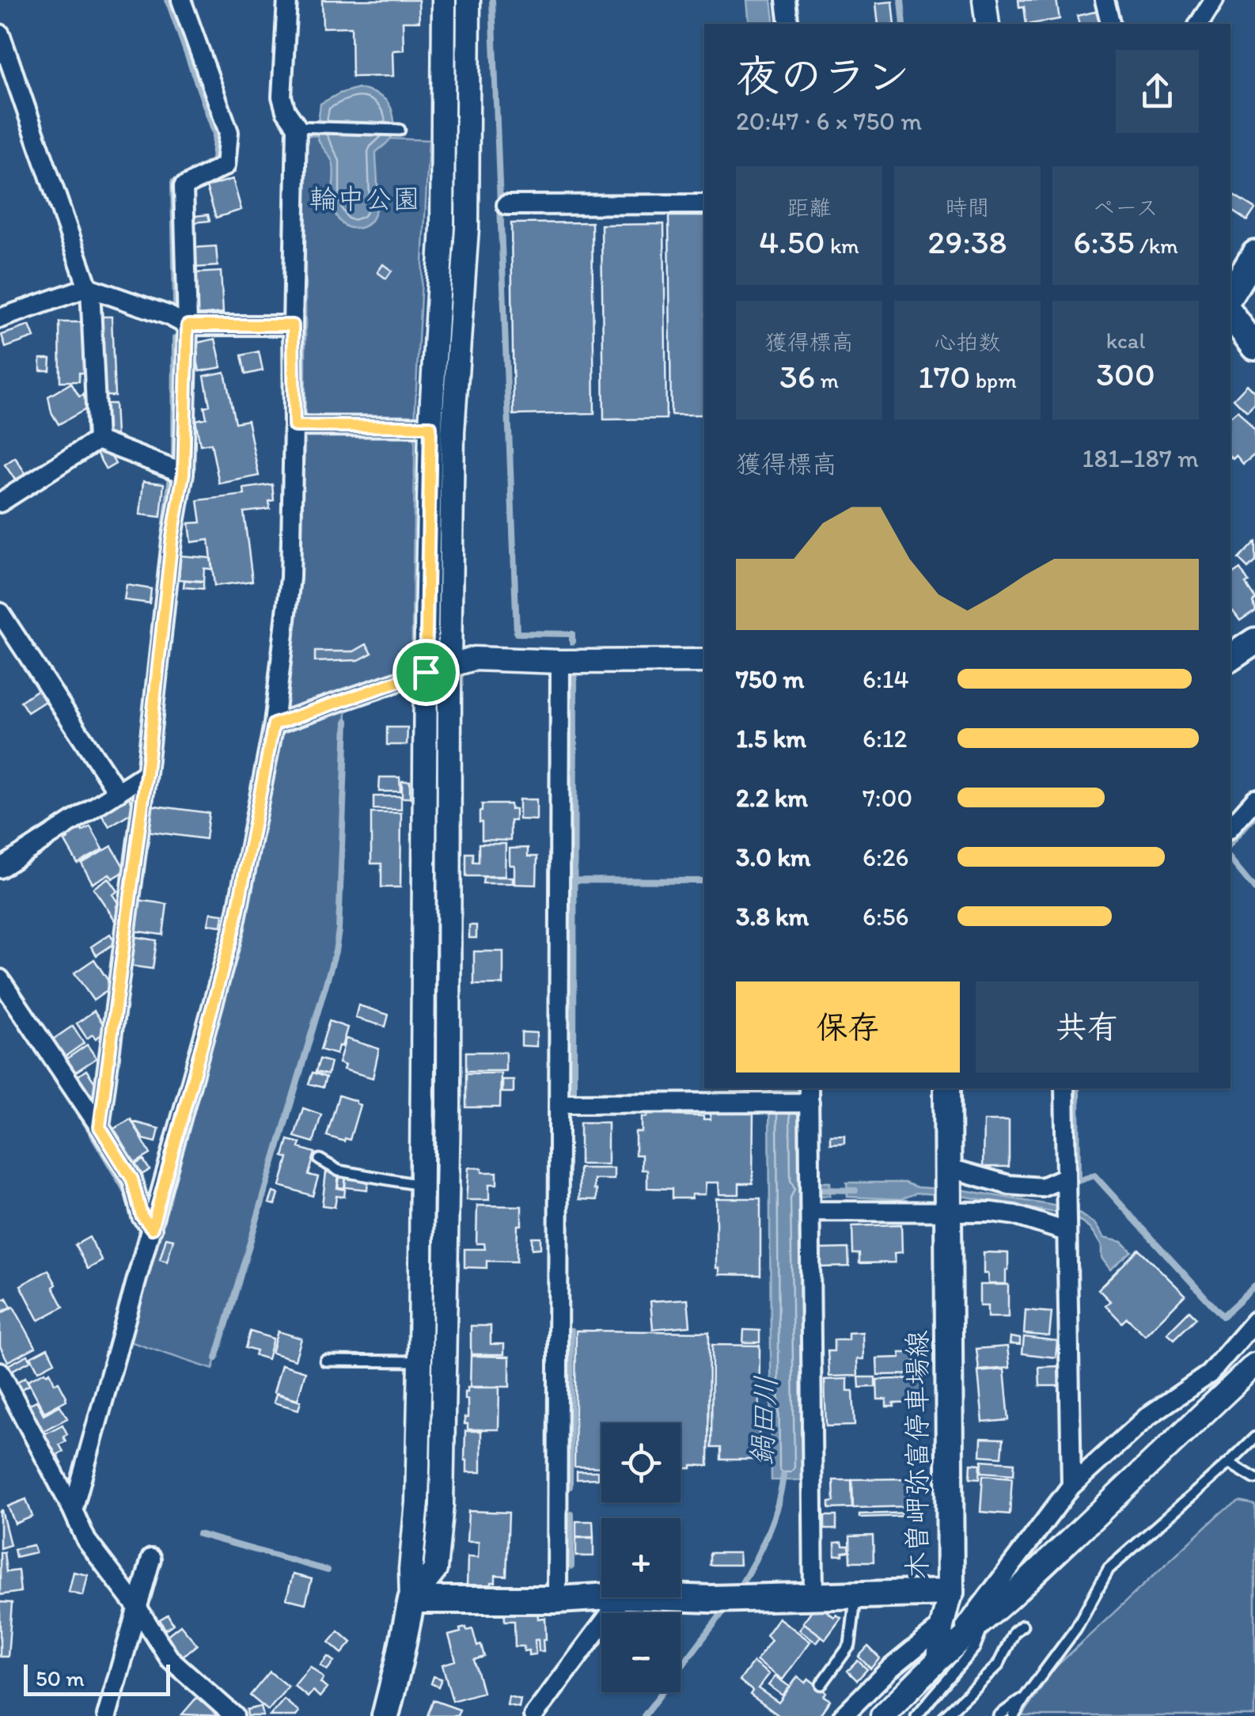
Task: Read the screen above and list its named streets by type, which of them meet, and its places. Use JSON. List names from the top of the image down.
{
  "streets": {
    "main road": ["木曽岬弥富停車場線"]
  },
  "water": ["鍋田川"],
  "parks": ["輪中公園"],
  "scale_bar": "50 m",
  "page": {
    "heading": ["夜のラン", "20:47 · 6 × 750 m"],
    "stats": [
      ["距離", "4.50 km"],
      ["時間", "29:38"],
      ["ペース", "6:35 /km"],
      ["獲得標高", "36 m"],
      ["心拍数", "170 bpm"],
      ["kcal", "300"]
    ],
    "chart": ["獲得標高", "181–187 m"],
    "list": [
      {
        "name": "750 m",
        "note": "6:14"
      },
      {
        "name": "1.5 km",
        "note": "6:12"
      },
      {
        "name": "2.2 km",
        "note": "7:00"
      },
      {
        "name": "3.0 km",
        "note": "6:26"
      },
      {
        "name": "3.8 km",
        "note": "6:56"
      }
    ],
    "buttons": ["保存", "共有"],
    "map_buttons": ["+", "−"],
    "scale": "50 m"
  }
}
